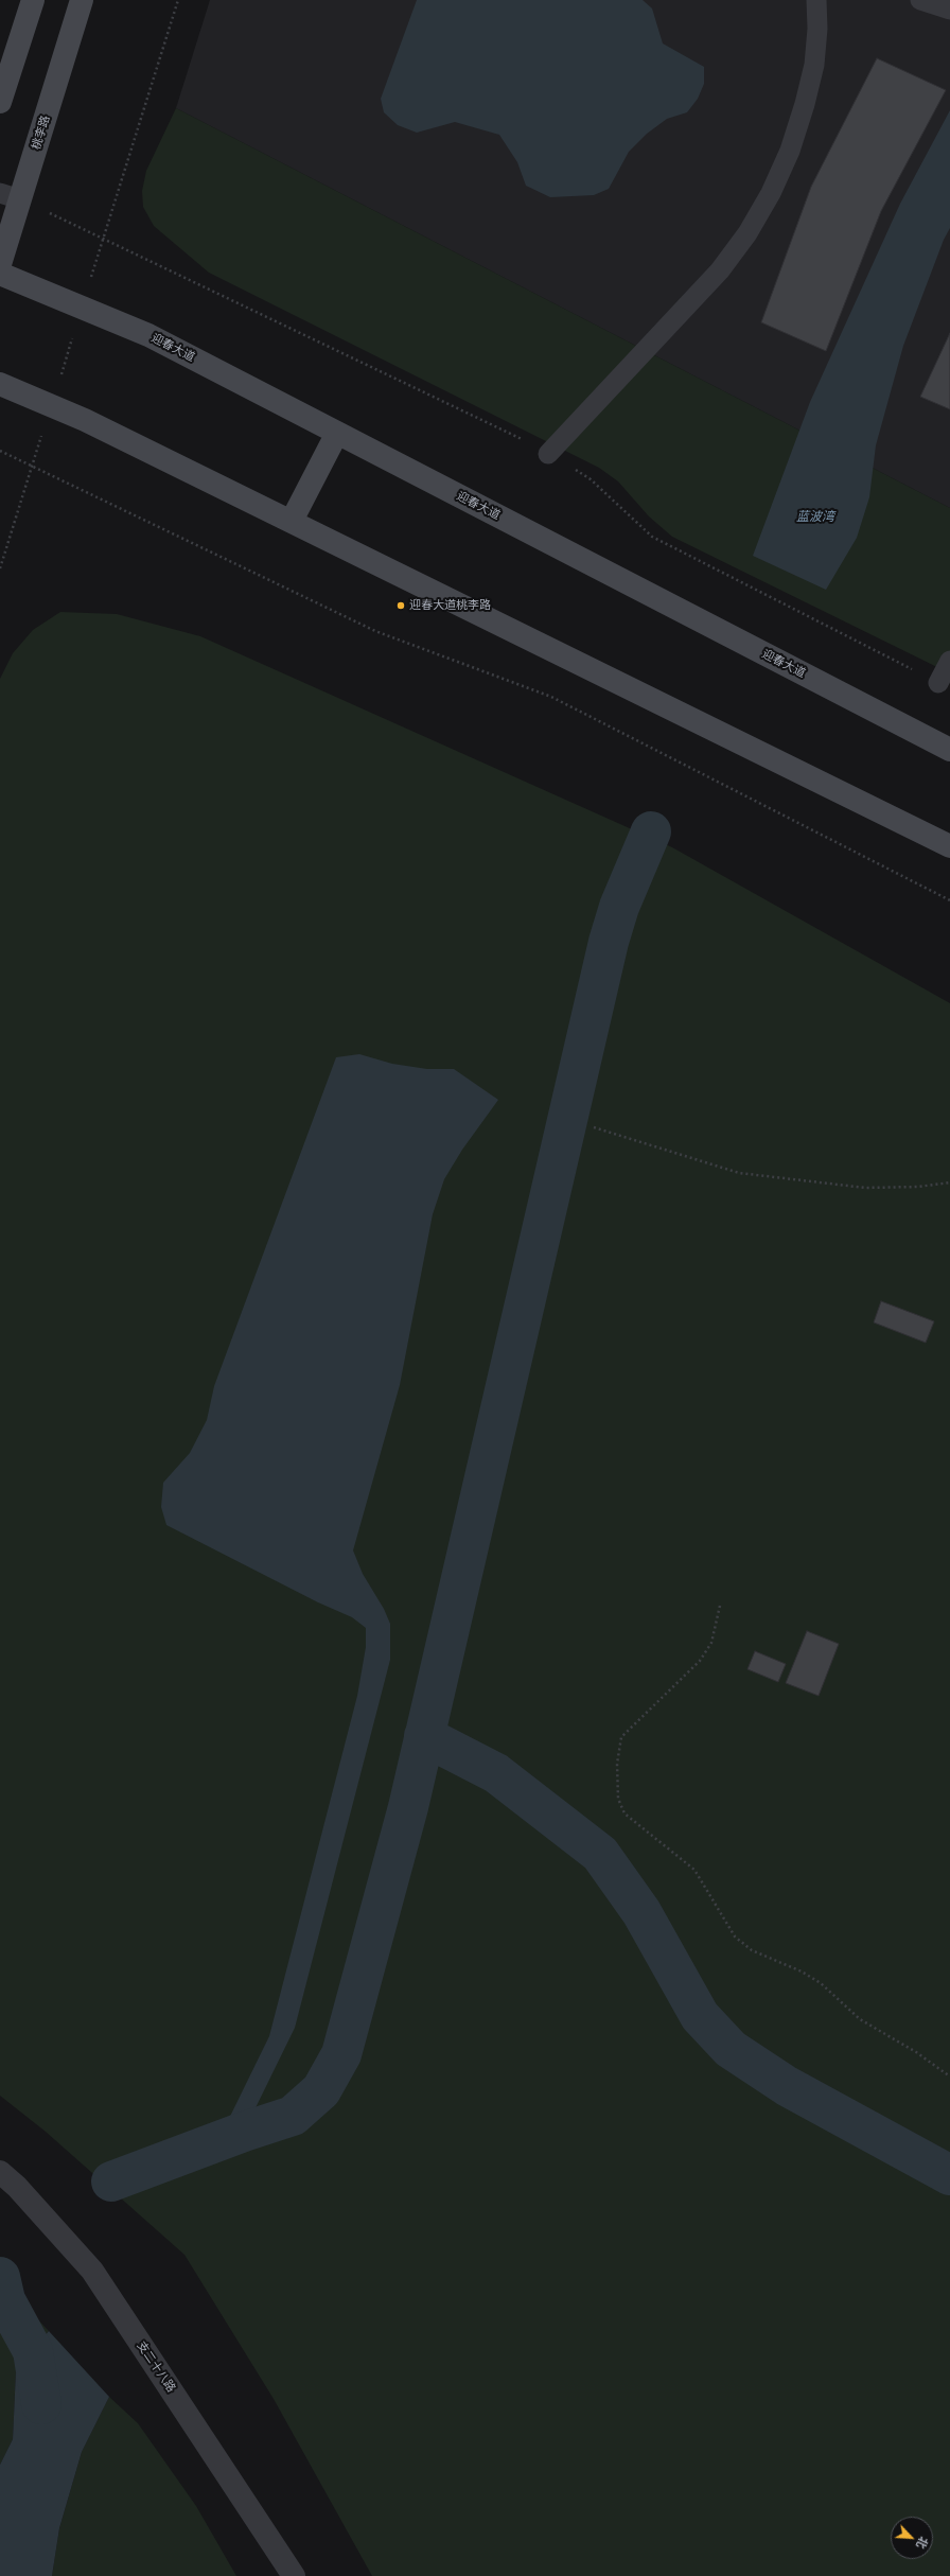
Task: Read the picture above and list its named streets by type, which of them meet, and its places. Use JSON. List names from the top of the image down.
{
  "streets": {
    "main road": ["桃李路", "迎春大道"],
    "street": ["支二十八路"]
  },
  "water": ["蓝波湾"],
  "places": ["迎春大道桃李路"],
  "north": "bottom right"
}
